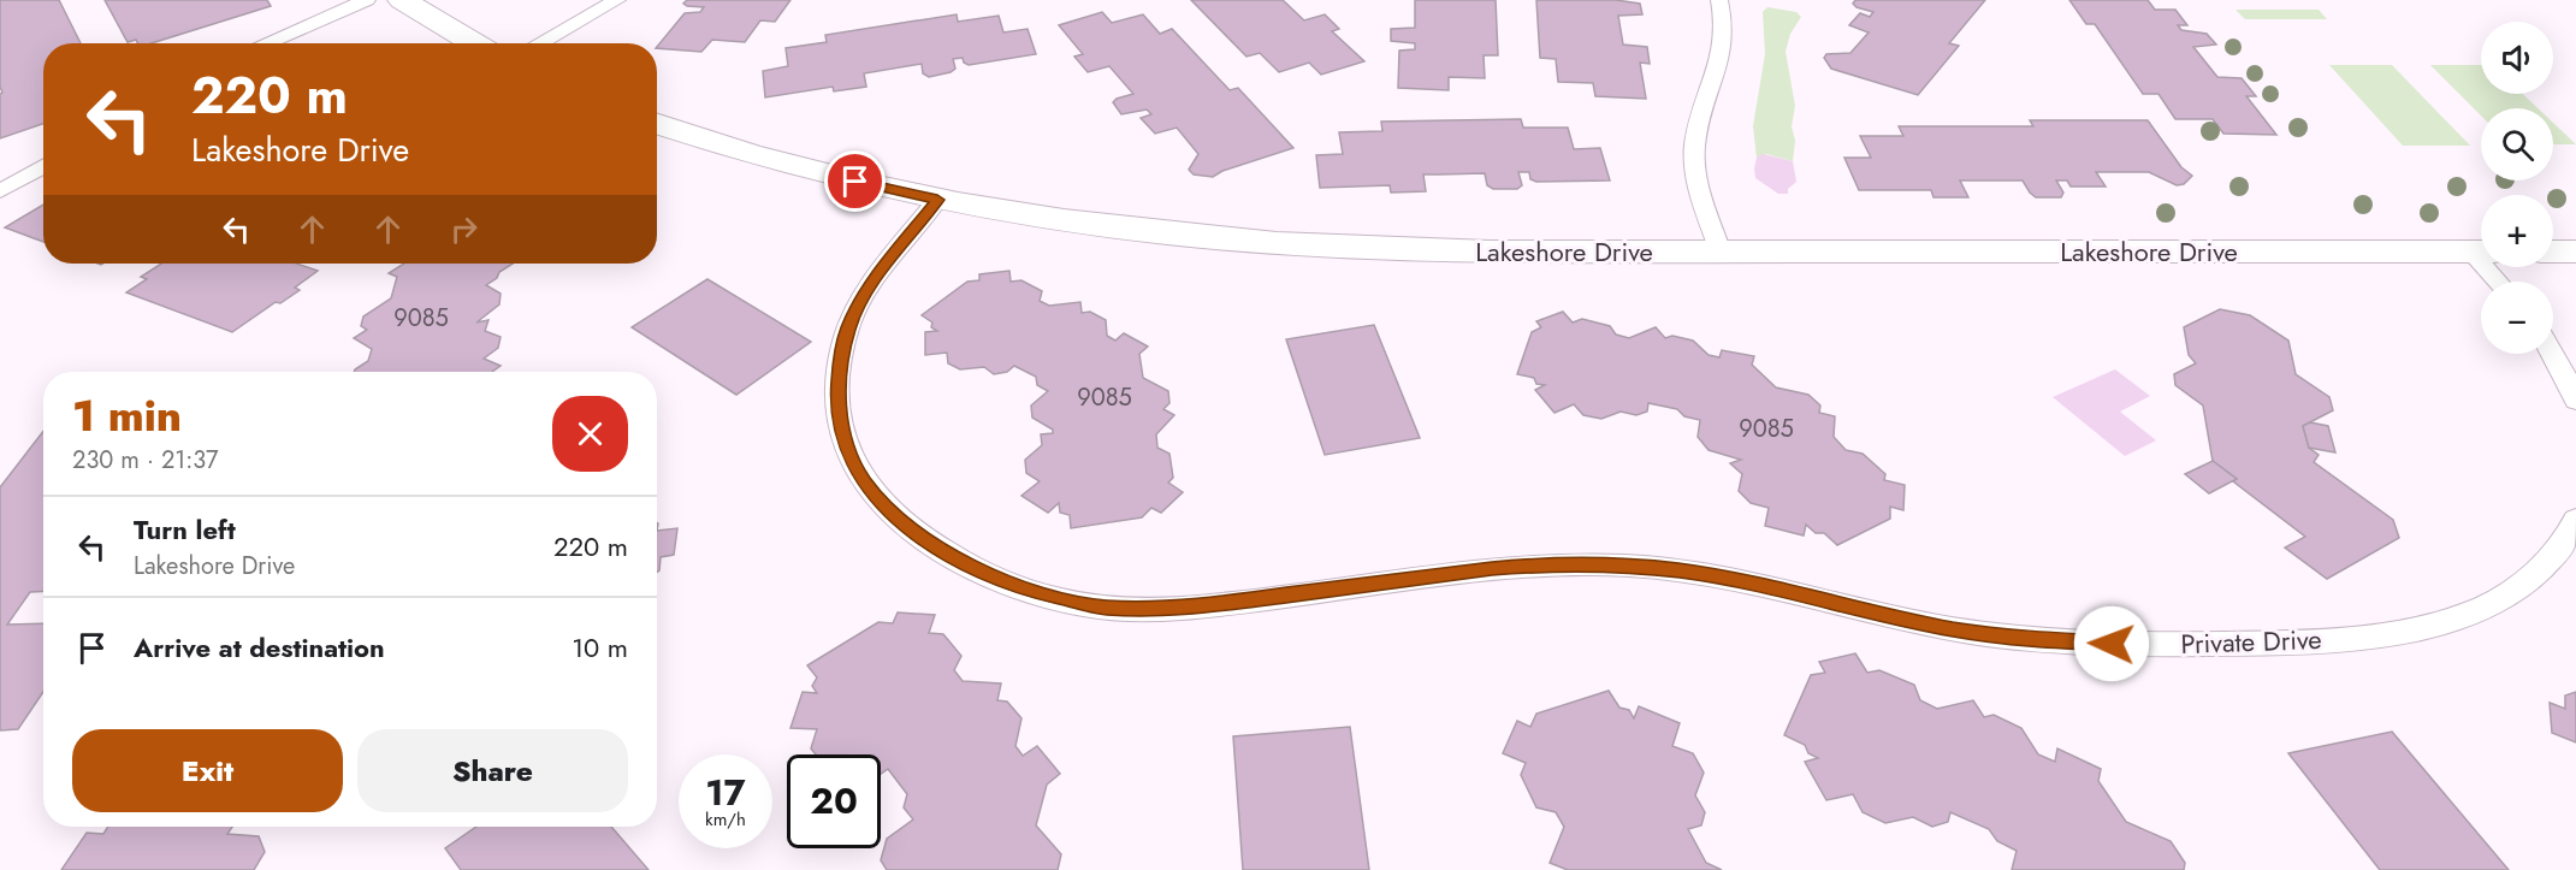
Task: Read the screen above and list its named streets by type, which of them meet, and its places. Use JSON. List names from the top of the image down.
{
  "streets": {
    "street": ["Lakeshore Drive"],
    "lane": ["Private Drive"]
  },
  "crossings": [
    ["Lakeshore Drive", "Private Drive"]
  ],
  "house_numbers": ["9085", "9085", "9085"],
  "page": {
    "map_buttons": ["+", "−"],
    "turn": ["220 m", "Lakeshore Drive"],
    "heading": ["1 min", "230 m · 21:37"],
    "list": [
      {
        "name": "Turn left",
        "note": "Lakeshore Drive",
        "value": "220 m"
      },
      {
        "name": "Arrive at destination",
        "value": "10 m"
      }
    ],
    "buttons": ["Exit", "Share"],
    "speed": "17 km/h",
    "limit": "20"
  }
}
